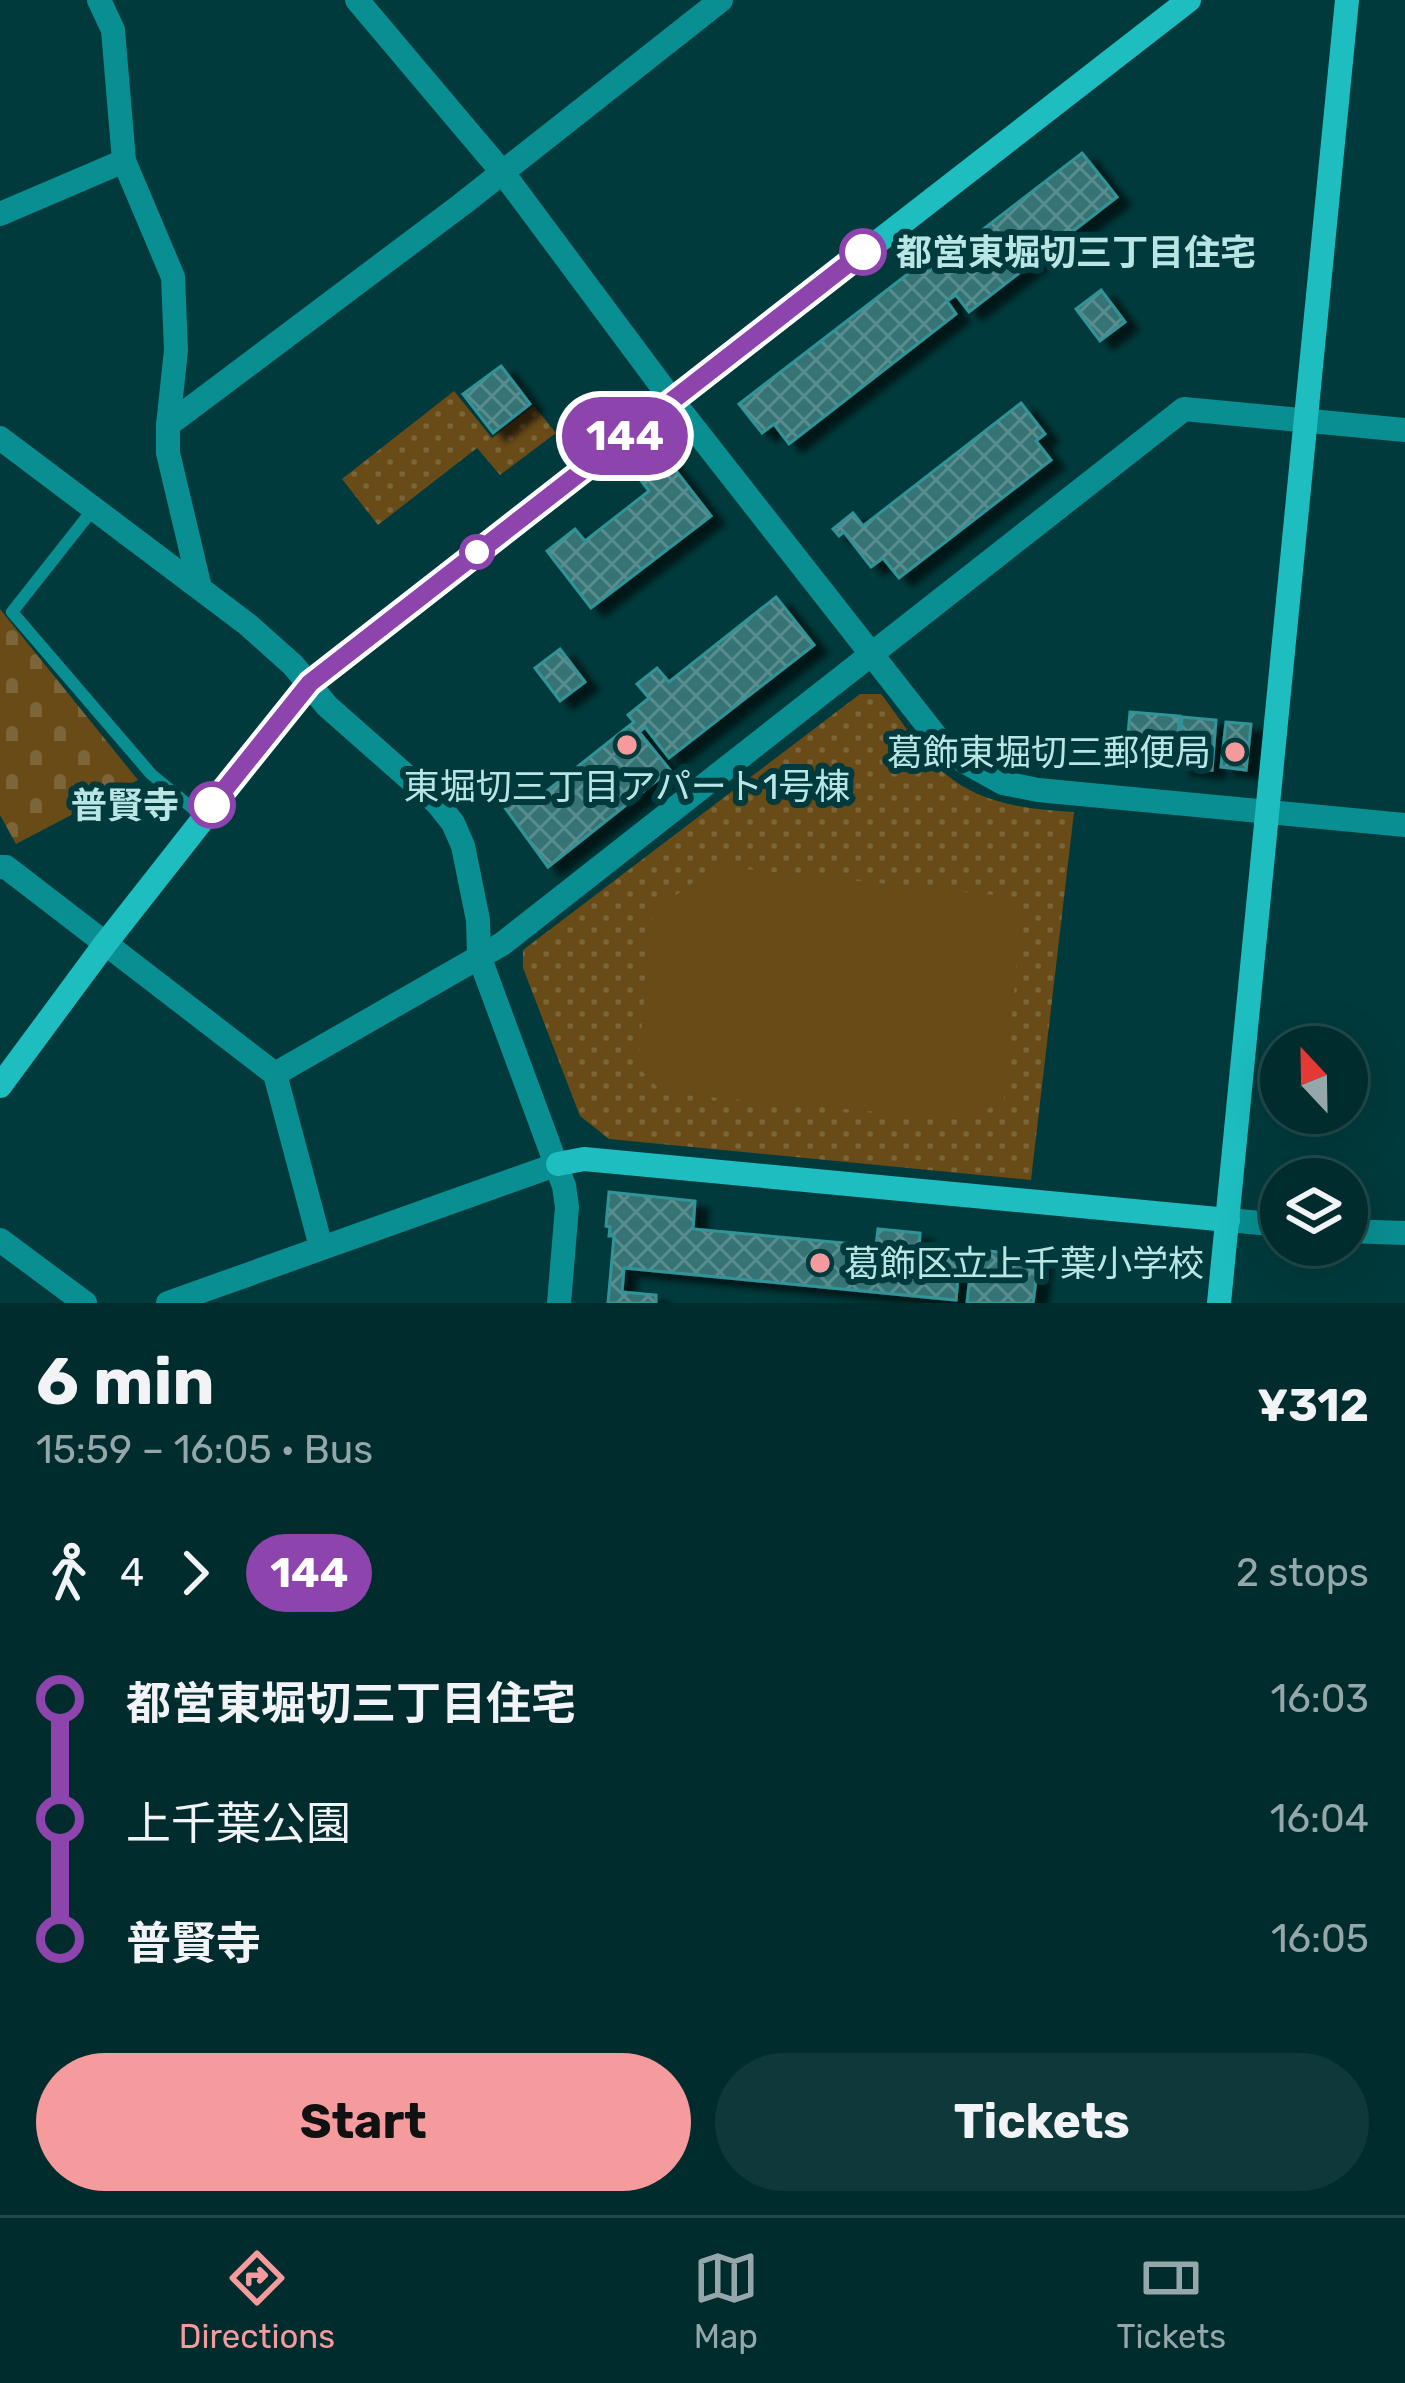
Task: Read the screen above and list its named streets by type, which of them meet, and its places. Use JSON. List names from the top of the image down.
{
  "places": [
    "都営東堀切三丁目住宅",
    "東堀切三丁目アパート1号棟",
    "葛飾東堀切三郵便局",
    "普賢寺",
    "葛飾区立上千葉小学校"
  ],
  "lines": ["bus line 144"],
  "north": "top",
  "page": {
    "on_map": "144",
    "heading": ["6 min", "15:59 – 16:05 · Bus", "¥312"],
    "legs": ["4", "144", "2 stops"],
    "list": [
      {
        "name": "都営東堀切三丁目住宅",
        "value": "16:03"
      },
      {
        "name": "上千葉公園",
        "value": "16:04"
      },
      {
        "name": "普賢寺",
        "value": "16:05"
      }
    ],
    "buttons": ["Start", "Tickets"],
    "tabs": ["Directions", "Map", "Tickets"]
  }
}
